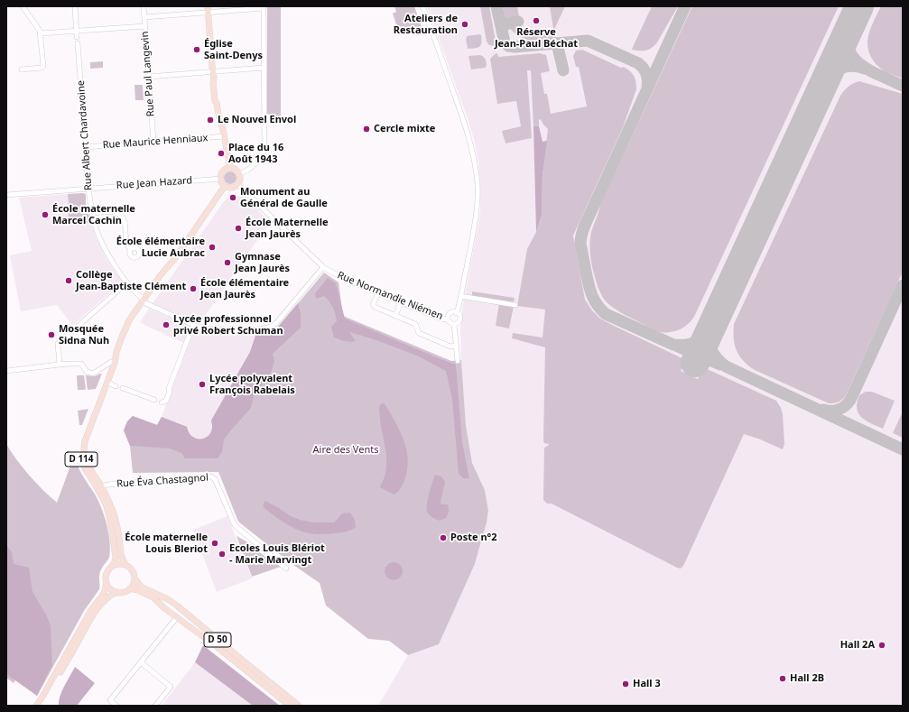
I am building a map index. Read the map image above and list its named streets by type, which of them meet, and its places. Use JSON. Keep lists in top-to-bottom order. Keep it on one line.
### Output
{"streets":{"main road":["D 114","D 50"],"street":["Rue Paul Langevin","Rue Albert Chardavoine","Rue Maurice Henniaux","Rue Jean Hazard","Rue Normandie Niémen","Rue Éva Chastagnol"]},"crossings":[["Rue Paul Langevin","Rue Maurice Henniaux"],["Rue Albert Chardavoine","Rue Maurice Henniaux"],["Rue Albert Chardavoine","Rue Jean Hazard"],["Rue Albert Chardavoine","Rue Normandie Niémen"],["Rue Albert Chardavoine","D 114"],["Rue Jean Hazard","Rue Normandie Niémen"],["Rue Jean Hazard","D 114"],["Rue Normandie Niémen","D 114"],["D 114","Rue Éva Chastagnol"],["D 114","D 50"]],"parks":["Aire des Vents"],"places":["Réserve Jean-Paul Béchat","Ateliers de Restauration","Église Saint-Denys","Le Nouvel Envol","Cercle mixte","Place du 16 Août 1943","Monument au Général de Gaulle","École maternelle Marcel Cachin","École Maternelle Jean Jaurès","École élémentaire Lucie Aubrac","Gymnase Jean Jaurès","Collège Jean-Baptiste Clément","École élémentaire Jean Jaurès","Lycée professionnel privé Robert Schuman","Mosquée Sidna Nuh","Lycée polyvalent François Rabelais","Poste n°2","École maternelle Louis Bleriot","Ecoles Louis Blériot - Marie Marvingt","Hall 2A","Hall 2B","Hall 3"]}
